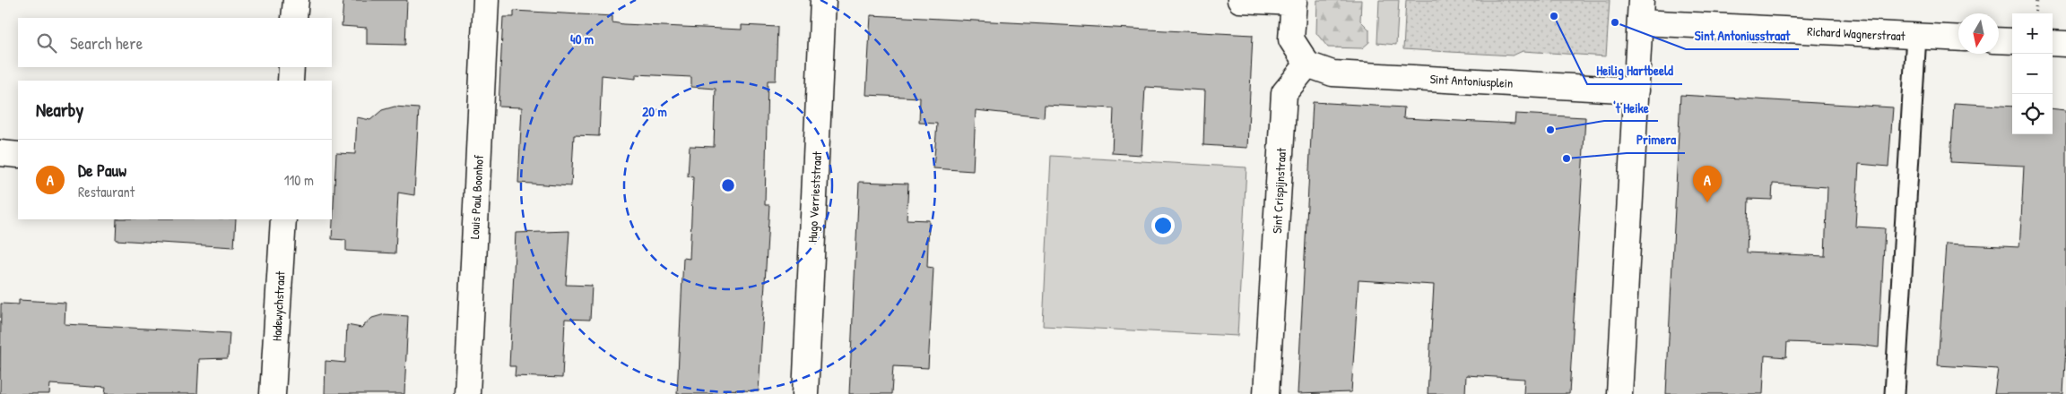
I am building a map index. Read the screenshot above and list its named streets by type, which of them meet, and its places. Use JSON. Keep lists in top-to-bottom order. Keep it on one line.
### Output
{"streets":{"street":["Richard Wagnerstraat","Sint Antoniusplein","Sint Crispijnstraat","Louis Paul Boonhof","Hugo Verrieststraat","Hadewychstraat"]},"crossings":[["Sint Antoniusplein","Sint Crispijnstraat"]],"places":["Heilig Hartbeeld","Sint Antoniusstraat","'t Heike","Primera"],"north":"bottom","page":{"map_buttons":["+","−"],"search":"Search here","heading":"Nearby","list":[{"mark":"A","name":"De Pauw","note":"Restaurant","value":"110 m"}],"pins":"A"},"rings":["40 m","20 m"]}
